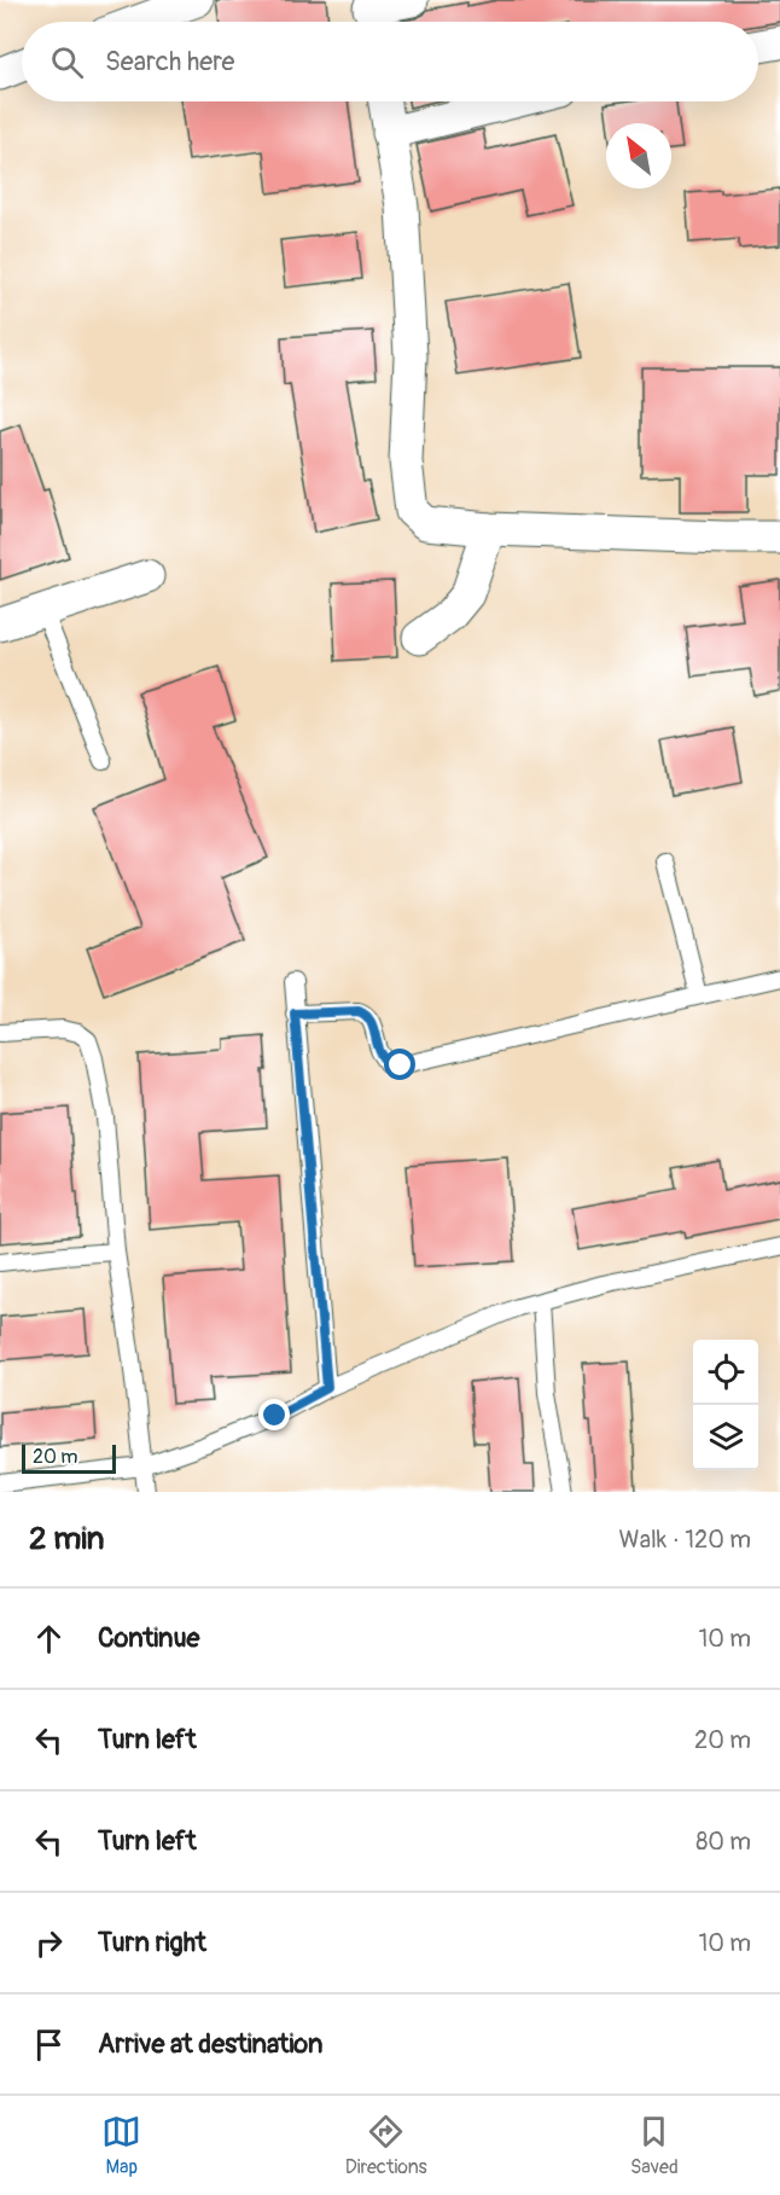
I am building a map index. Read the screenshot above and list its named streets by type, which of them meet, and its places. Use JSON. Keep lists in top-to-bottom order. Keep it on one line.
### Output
{"scale_bar":"20 m","north":"top left","page":{"search":"Search here","scale":"20 m","heading":["2 min","Walk · 120 m"],"list":[["Continue","10 m"],["Turn left","20 m"],["Turn left","80 m"],["Turn right","10 m"],"Arrive at destination"],"nav":["Map","Directions","Saved"]}}
